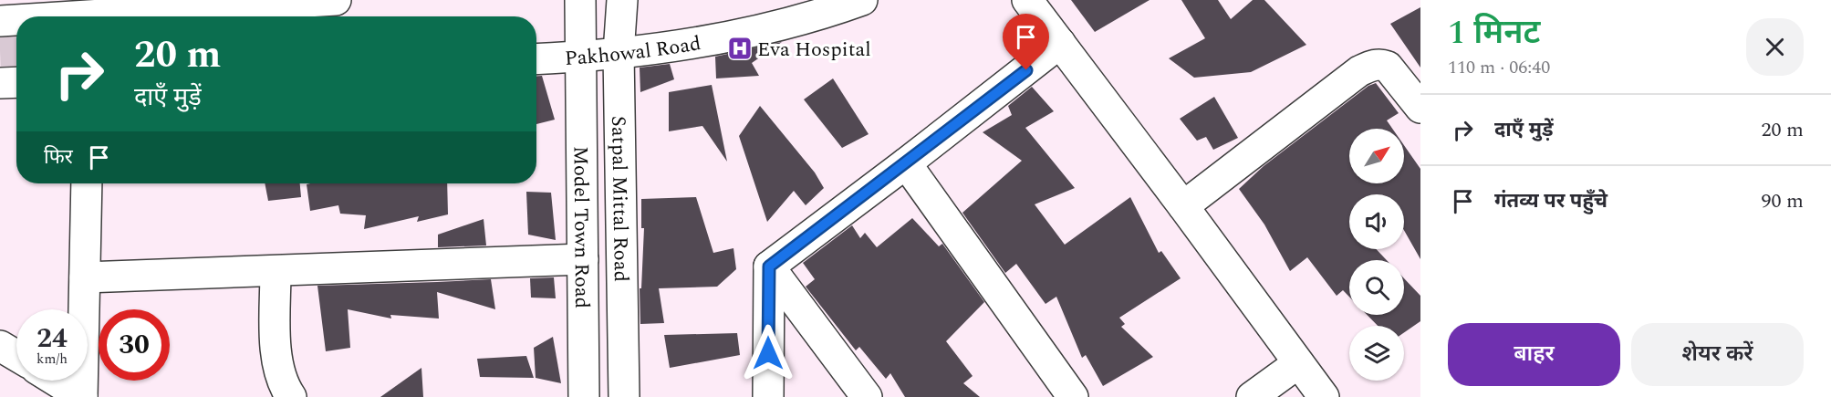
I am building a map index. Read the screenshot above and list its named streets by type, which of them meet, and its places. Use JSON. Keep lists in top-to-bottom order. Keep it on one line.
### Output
{"streets":{"street":["Pakhowal Road","Satpal Mittal Road","Model Town Road"]},"crossings":[["Pakhowal Road","Satpal Mittal Road"],["Pakhowal Road","Model Town Road"]],"places":{"hospital":["Eva Hospital"]},"north":"top right","page":{"heading":["1 मिनट","110 m · 06:40"],"turn":["20 m","दाएँ मुड़ें"],"list":[{"name":"दाएँ मुड़ें","value":"20 m"},{"name":"गंतव्य पर पहुँचे","value":"90 m"}],"then":"फिर","speed":"24 km/h","limit":"30","buttons":["बाहर","शेयर करें"]}}
